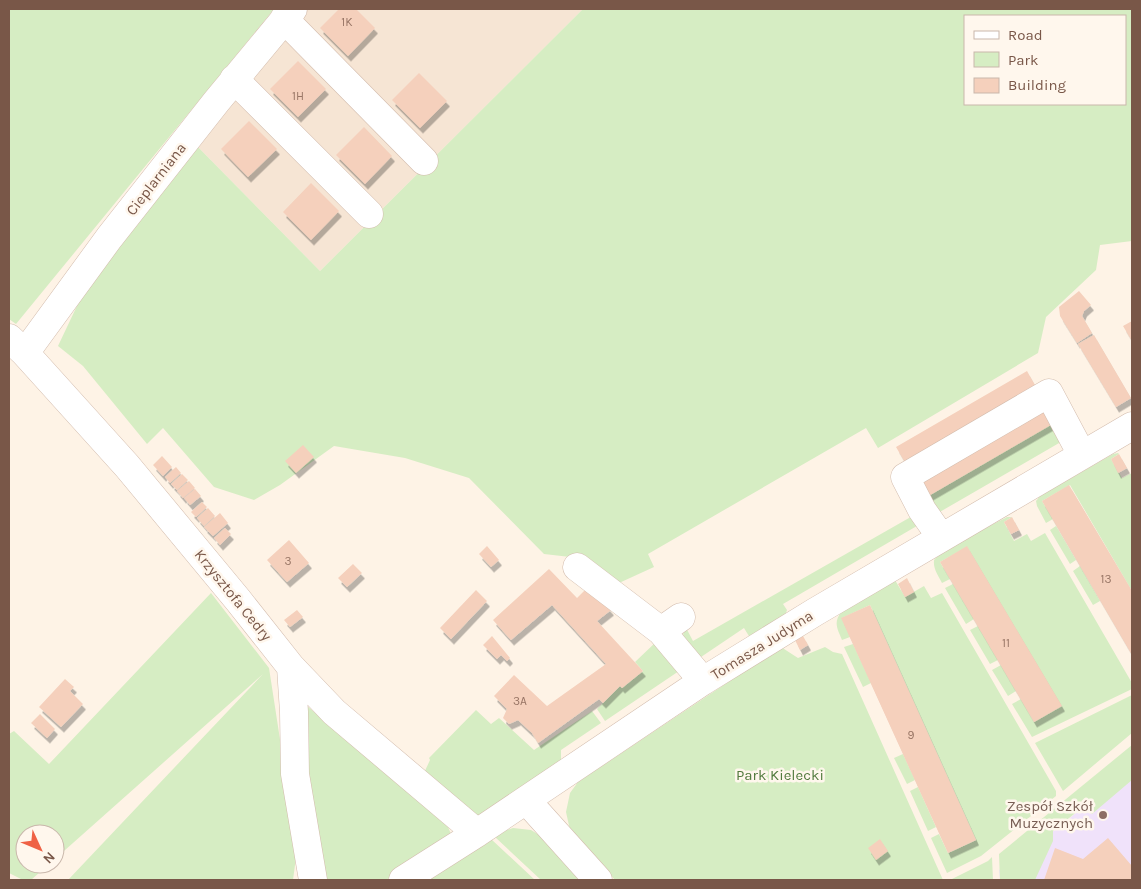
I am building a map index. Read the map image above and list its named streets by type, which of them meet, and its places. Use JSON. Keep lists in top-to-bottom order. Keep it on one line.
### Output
{"streets":{"street":["Cieplarniana","Krzysztofa Cedry","Tomasza Judyma"]},"crossings":[["Cieplarniana","Krzysztofa Cedry"],["Krzysztofa Cedry","Tomasza Judyma"]],"parks":["Park Kielecki"],"places":["Zespół Szkół Muzycznych"],"house_numbers":["1K","1H","3","13","11","3A","9"],"legend":["Road","Park","Building"],"north":"bottom right"}
